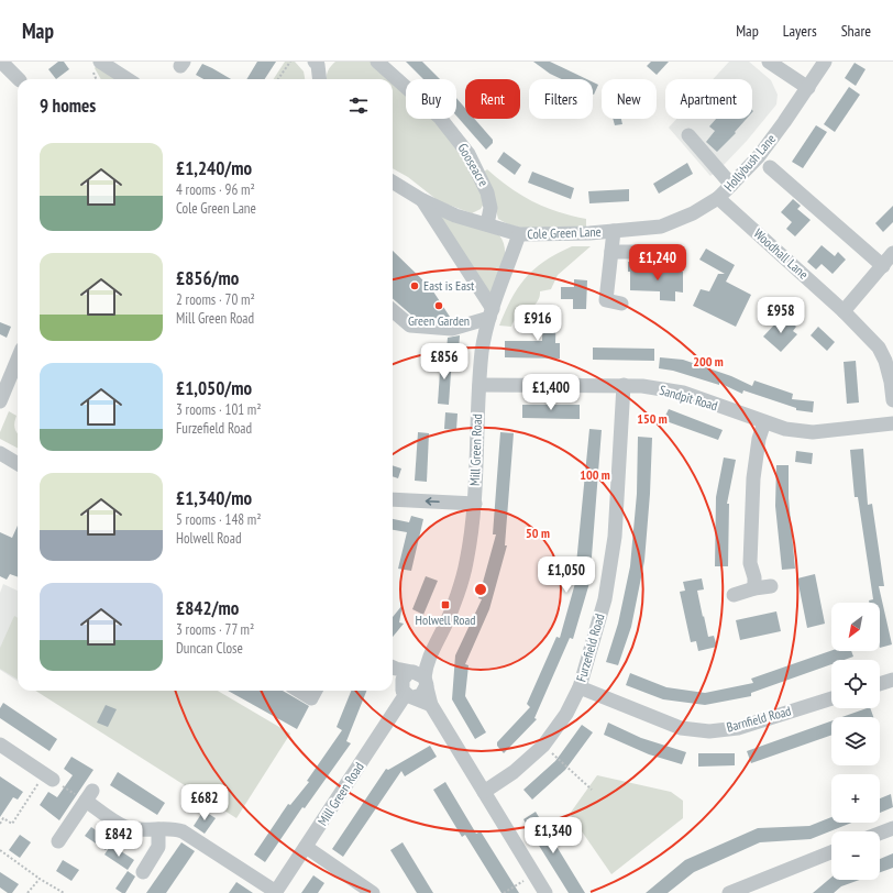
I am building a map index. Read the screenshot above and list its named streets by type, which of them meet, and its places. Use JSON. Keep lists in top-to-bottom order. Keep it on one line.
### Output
{"streets":{"street":["Hollybush Lane","Gooseacre","Cole Green Lane","Woodhall Lane","Sandpit Road","Mill Green Road","Furzefield Road","Barnfield Road"]},"crossings":[["Hollybush Lane","Cole Green Lane"],["Hollybush Lane","Woodhall Lane"],["Gooseacre","Cole Green Lane"],["Cole Green Lane","Woodhall Lane"],["Cole Green Lane","Mill Green Road"],["Sandpit Road","Mill Green Road"],["Sandpit Road","Furzefield Road"],["Furzefield Road","Barnfield Road"]],"places":{"other":["East is East","Green Garden"],"transit":["Holwell Road"]},"north":"bottom left","page":{"header":"Map","nav":["Map","Layers","Share"],"chip":["Buy","Rent","Filters","New","Apartment"],"heading":"9 homes","list":[{"name":"£1,240/mo","note":"4 rooms · 96 m² · Cole Green Lane"},{"name":"£856/mo","note":"2 rooms · 70 m² · Mill Green Road"},{"name":"£1,050/mo","note":"3 rooms · 101 m² · Furzefield Road"},{"name":"£1,340/mo","note":"5 rooms · 148 m² · Holwell Road"},{"name":"£842/mo","note":"3 rooms · 77 m² · Duncan Close"}],"price":["£1,240","£958","£916","£856","£1,400","£1,050","£682","£1,340","£842"],"map_buttons":["+","−"]},"rings":["200 m","150 m","100 m","50 m"]}
